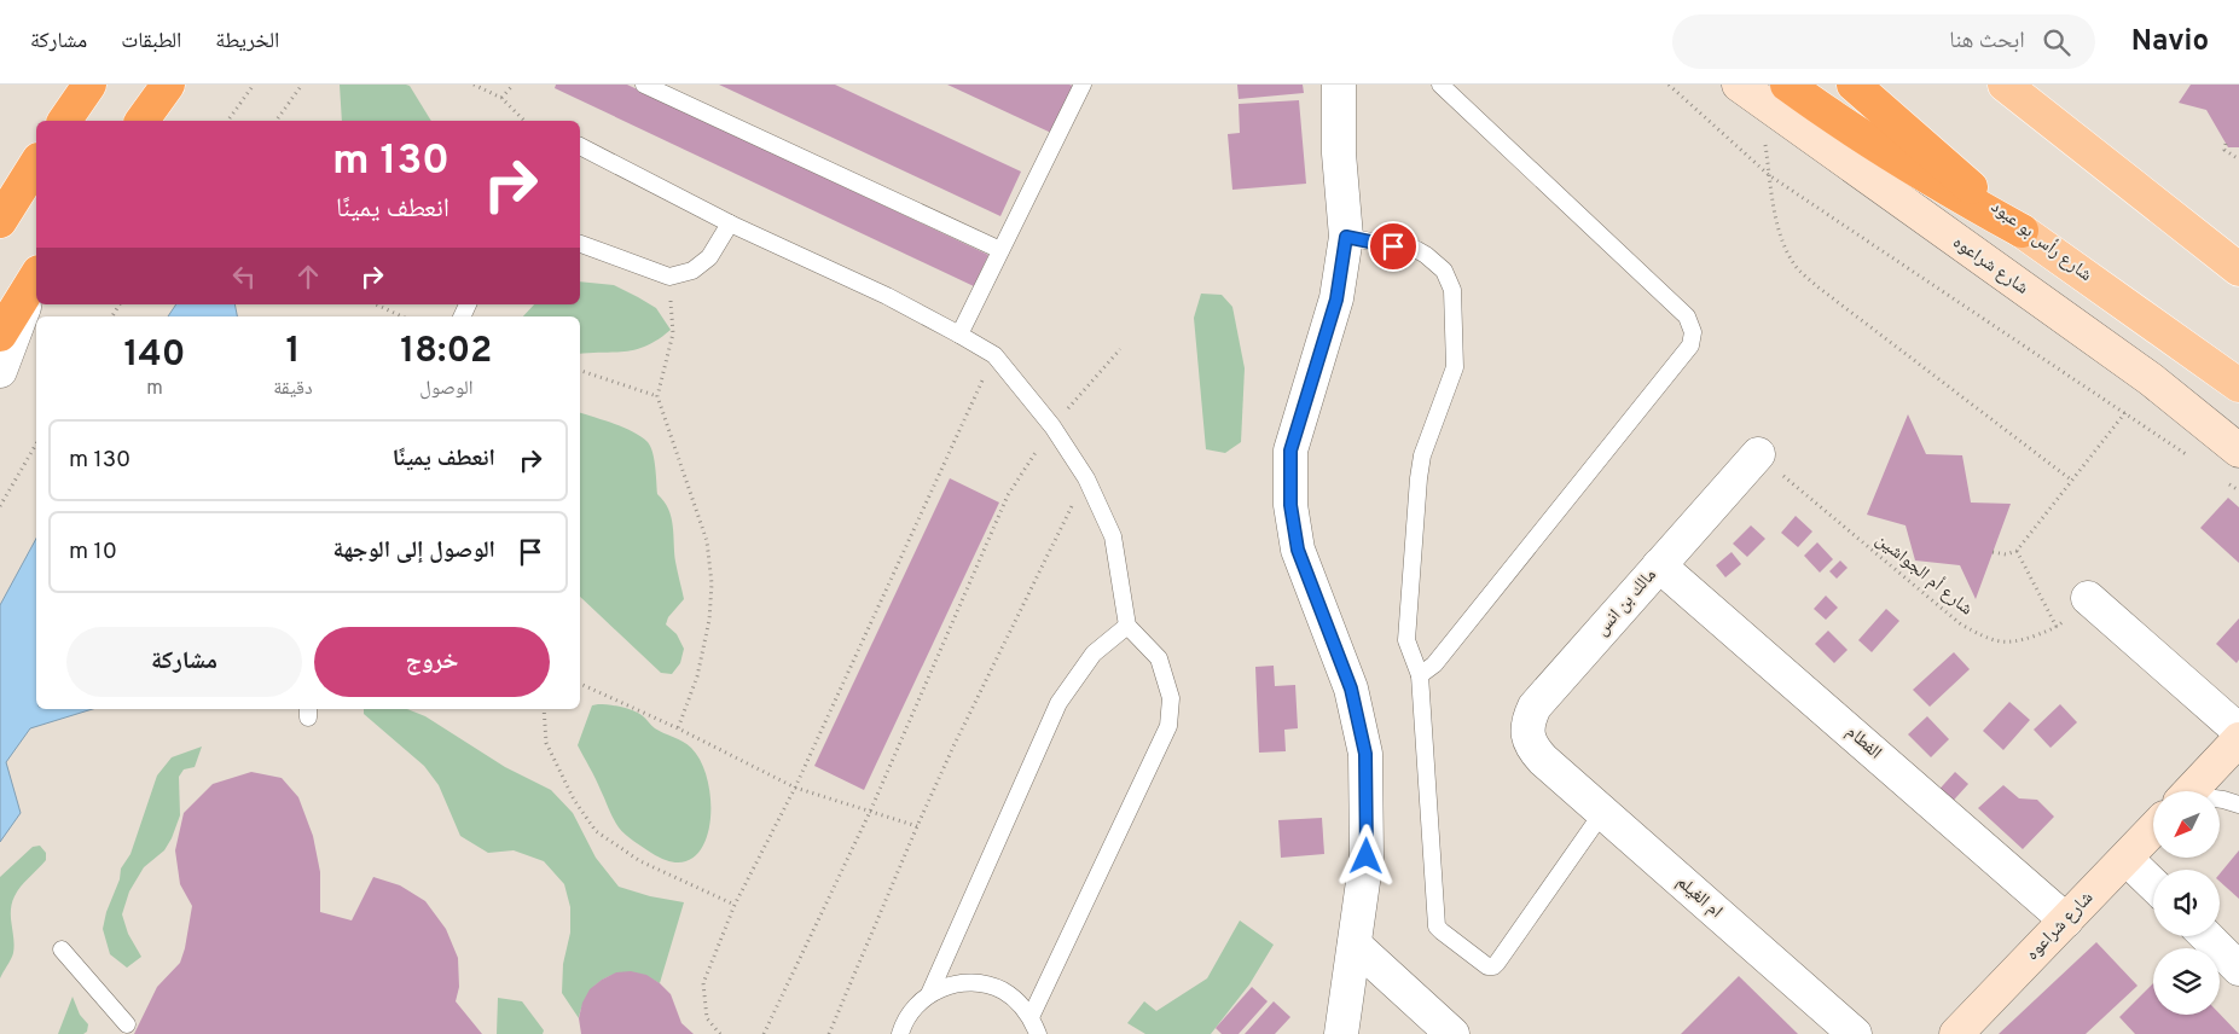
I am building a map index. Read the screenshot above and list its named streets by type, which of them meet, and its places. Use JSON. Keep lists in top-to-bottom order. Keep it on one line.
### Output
{"streets":{"highway":["شارع رأس بو عبود"],"street":["شارع شراعوه","مالك بن انس","الفطام","ام الغيلم"],"path":["شارع أم الجواشين"]},"crossings":[["شارع شراعوه","الفطام"],["شارع أم الجواشين","مالك بن انس"],["مالك بن انس","الفطام"],["مالك بن انس","ام الغيلم"]],"north":"bottom left","page":{"header":"Navio","search":"ابحث هنا","nav":["الخريطة","الطبقات","مشاركة"],"turn":["130 m","انعطف يمينًا"],"eta":["18:02","الوصول","1","دقيقة","140","m"],"list":[{"name":"انعطف يمينًا","value":"130 m"},{"name":"الوصول إلى الوجهة","value":"10 m"}],"buttons":["خروج","مشاركة"]}}
